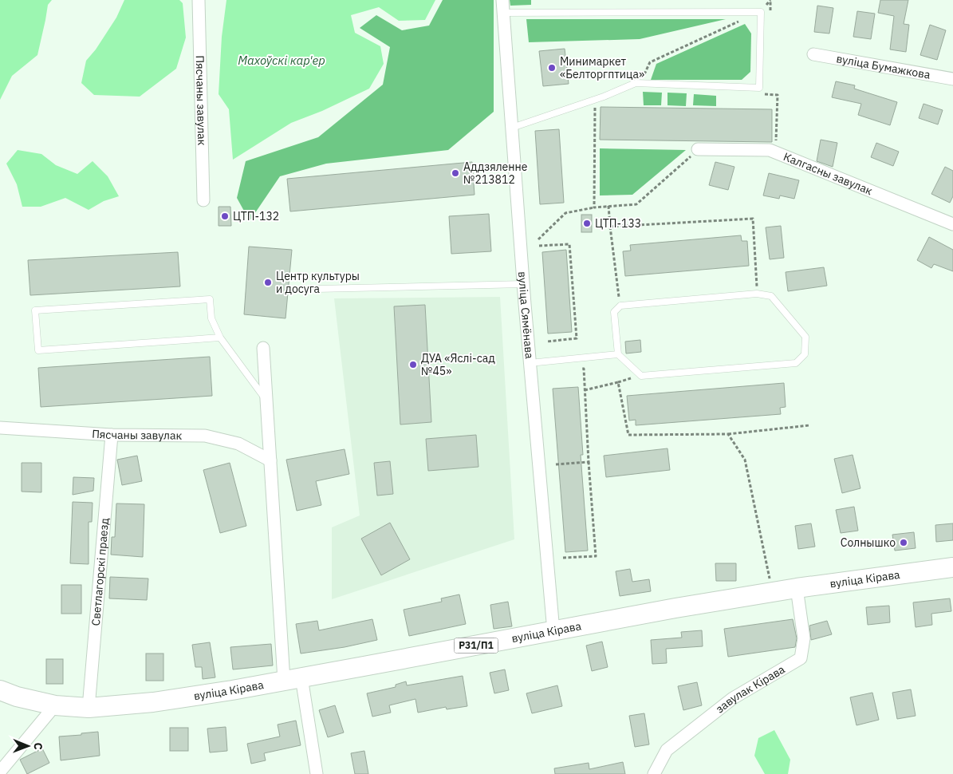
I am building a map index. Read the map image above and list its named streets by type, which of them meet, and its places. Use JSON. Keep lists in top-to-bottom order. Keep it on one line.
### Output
{"streets":{"main road":["вуліца Кірава","Р31/П1"],"street":["вуліца Бумажкова","Пясчаны завулак","Калгасны завулак","вуліца Сямёнава","Светлагорскі праезд","завулак Кірава"]},"crossings":[["Пясчаны завулак","Светлагорскі праезд"],["вуліца Сямёнава","вуліца Кірава"],["Светлагорскі праезд","вуліца Кірава"],["вуліца Кірава","завулак Кірава"]],"water":["Махоўскі кар'ер"],"places":["Минимаркет «Белторгптица»","Аддзяленне №213812","ЦТП-132","ЦТП-133","Центр культуры и досуга","ДУА «Яслі-сад №45»","Солнышко"],"north":"right"}
